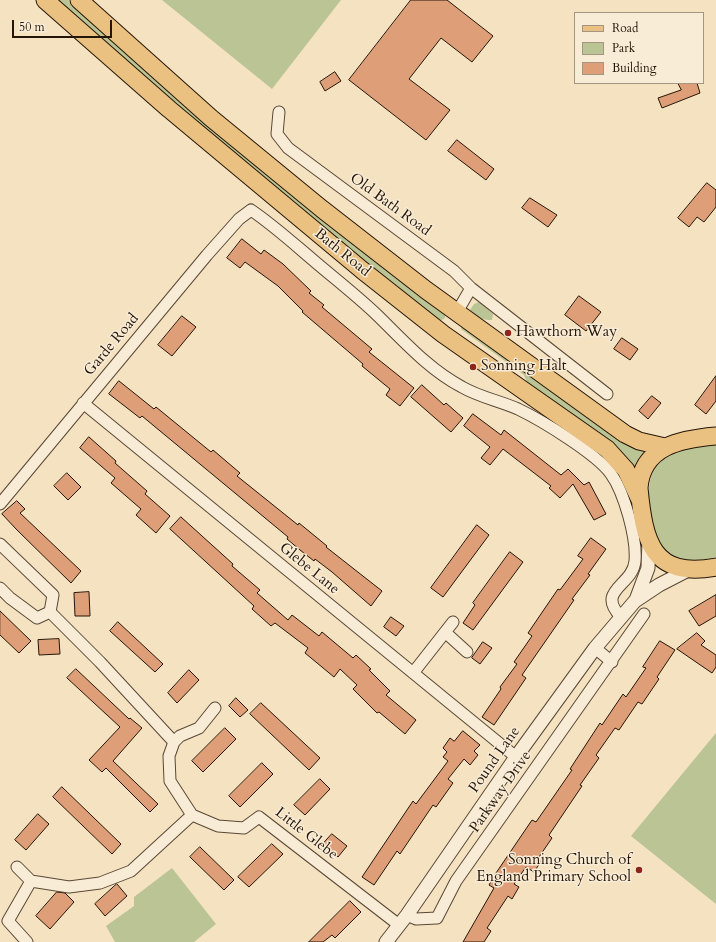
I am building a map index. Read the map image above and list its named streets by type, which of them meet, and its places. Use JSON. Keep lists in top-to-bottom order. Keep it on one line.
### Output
{"streets":{"main road":["Bath Road"],"street":["Old Bath Road","Garde Road","Glebe Lane","Pound Lane","Parkway Drive","Little Glebe"]},"crossings":[["Garde Road","Glebe Lane"],["Garde Road","Pound Lane"],["Glebe Lane","Pound Lane"],["Pound Lane","Parkway Drive"],["Pound Lane","Little Glebe"],["Parkway Drive","Little Glebe"]],"places":["Hawthorn Way","Sonning Halt","Sonning Church of England Primary School"],"legend":["Road","Park","Building"],"scale_bar":"50 m"}
